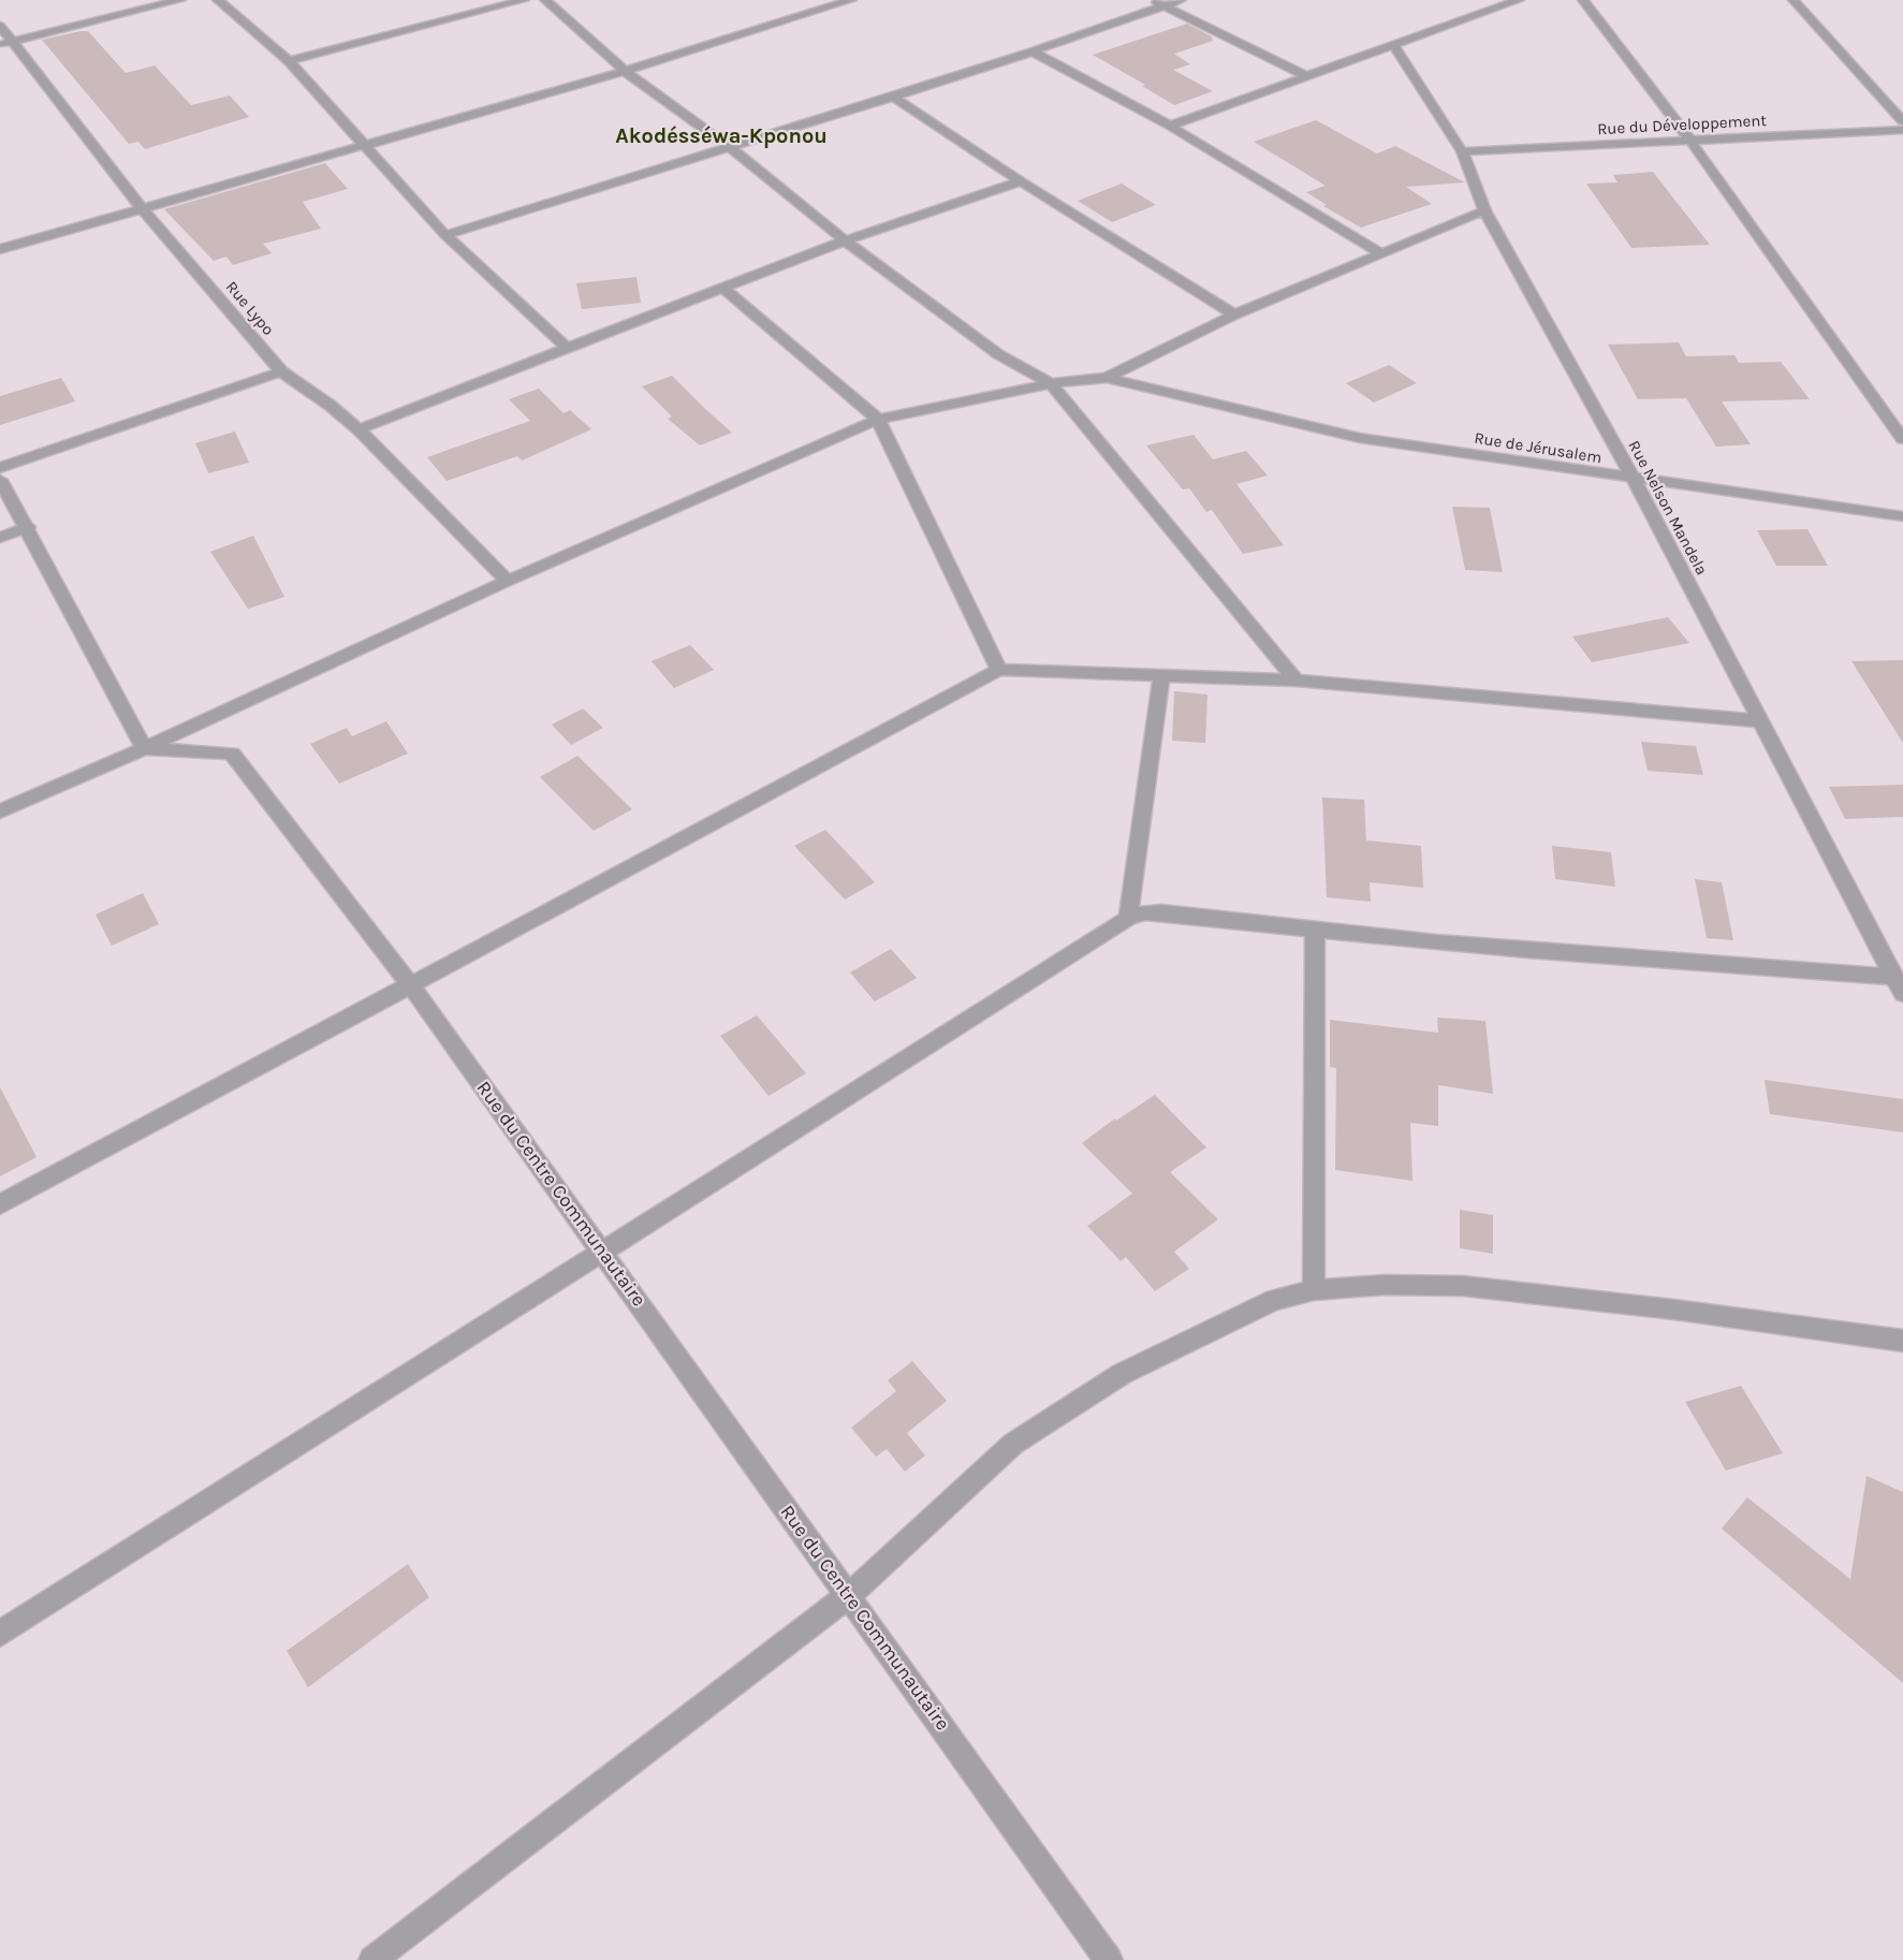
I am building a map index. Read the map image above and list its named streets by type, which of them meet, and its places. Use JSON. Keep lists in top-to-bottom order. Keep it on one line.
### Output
{"streets":{"street":["Rue du Développement","Rue Lypo","Rue de Jérusalem","Rue Nelson Mandela","Rue du Centre Communautaire"]},"crossings":[["Rue du Développement","Rue Nelson Mandela"],["Rue de Jérusalem","Rue Nelson Mandela"]],"districts":["Akodésséwa-Kponou"]}
